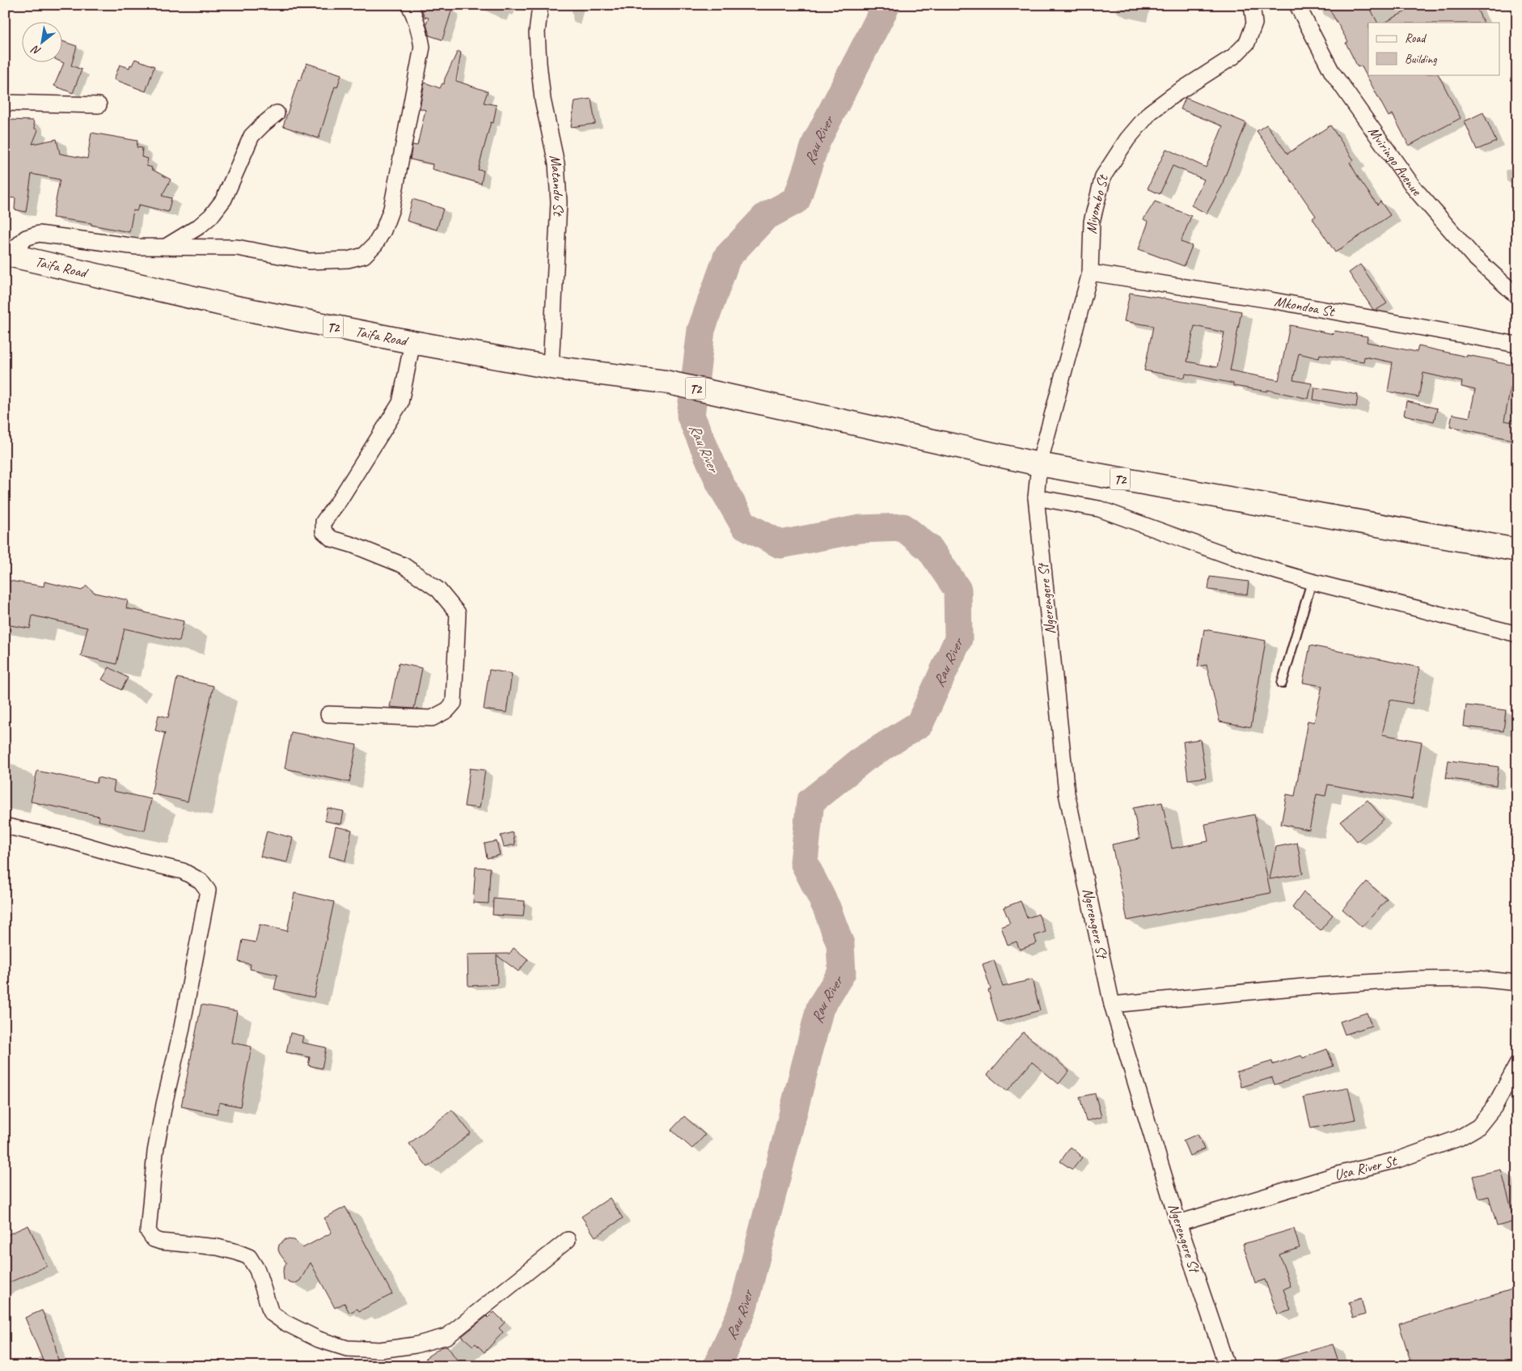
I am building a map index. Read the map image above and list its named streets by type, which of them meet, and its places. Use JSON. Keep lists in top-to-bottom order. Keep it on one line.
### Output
{"streets":{"highway":["Taifa Road","T2"],"street":["Mviringo Avenue","Matandu St","Miyombo St","Mkondoa St","Ngerengere St","Usa River St"]},"crossings":[["Matandu St","Taifa Road"],["Miyombo St","Taifa Road"],["Miyombo St","Mkondoa St"],["Miyombo St","T2"],["Miyombo St","Ngerengere St"],["Taifa Road","T2"],["Taifa Road","Ngerengere St"],["T2","Ngerengere St"],["Ngerengere St","Usa River St"]],"water":["Rau River"],"legend":["Road","Building"],"north":"bottom left"}
